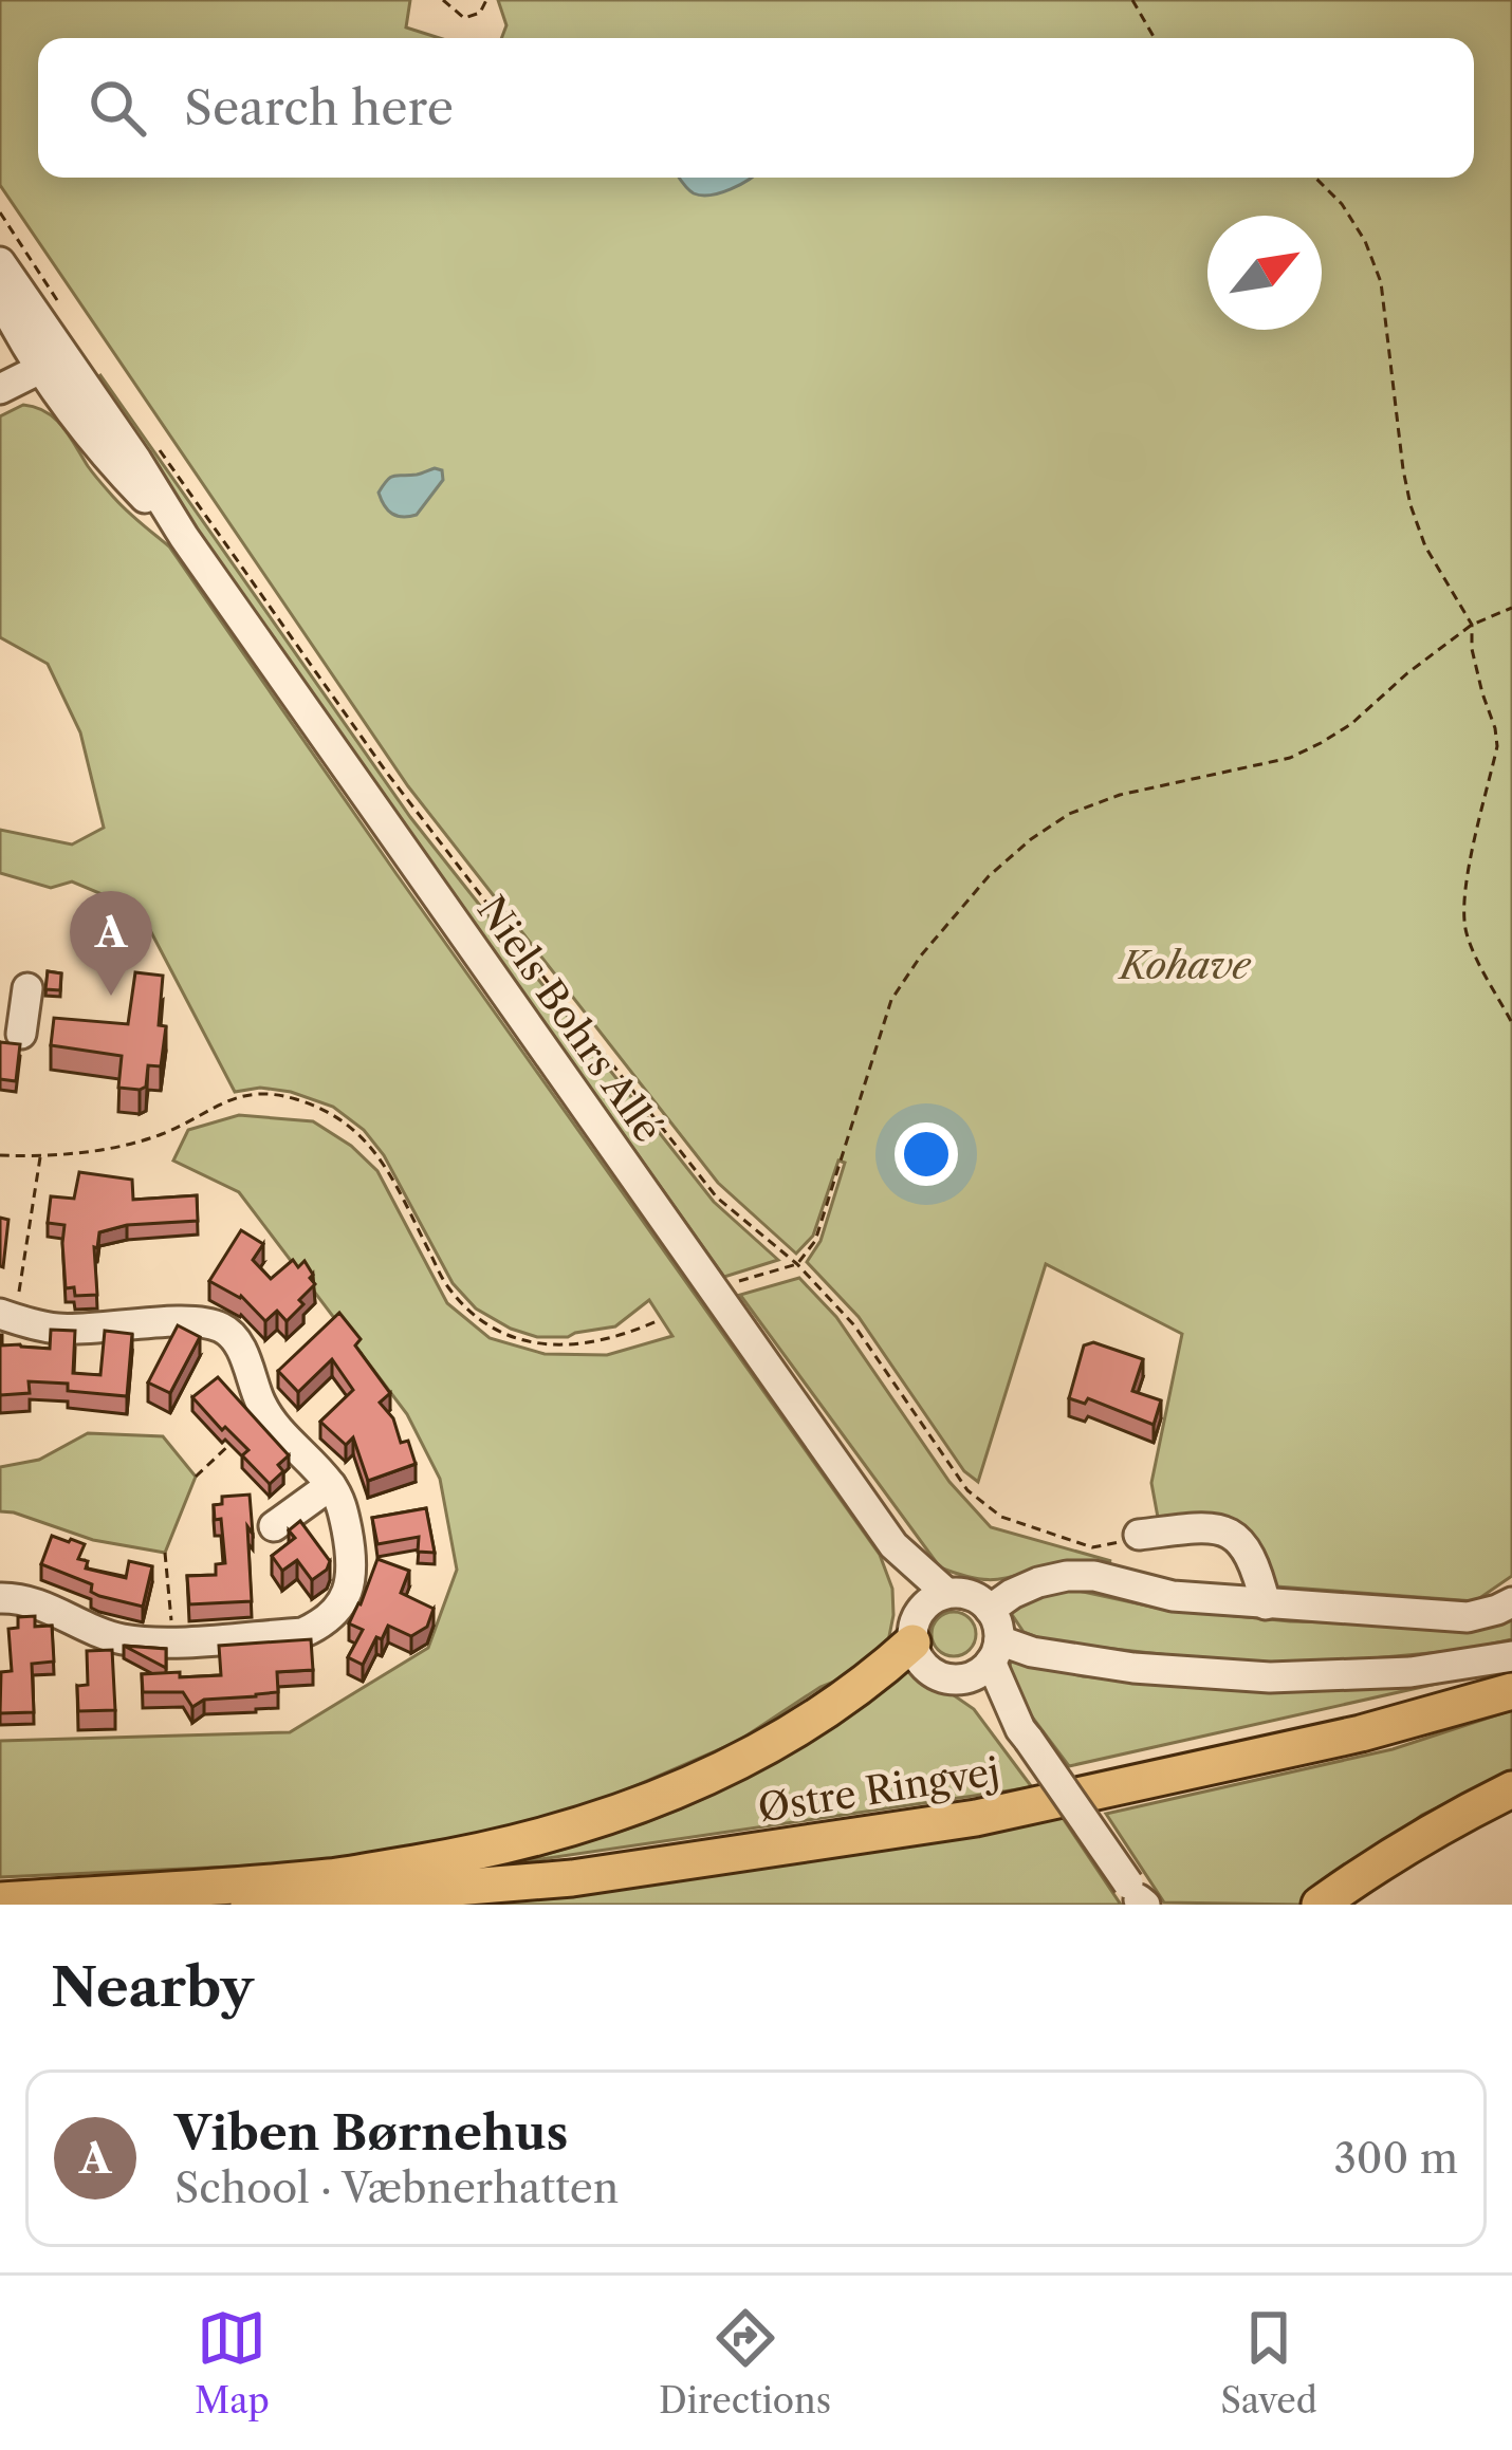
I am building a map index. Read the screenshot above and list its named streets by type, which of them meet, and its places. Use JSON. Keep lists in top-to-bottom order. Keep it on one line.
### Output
{"streets":{"main road":["Østre Ringvej"],"street":["Niels Bohrs Allé"]},"parks":["Kohave"],"north":"top right","page":{"search":"Search here","pins":"A","heading":"Nearby","list":[{"mark":"A","name":"Viben Børnehus","note":"School · Væbnerhatten","value":"300 m"}],"nav":["Map","Directions","Saved"]}}
